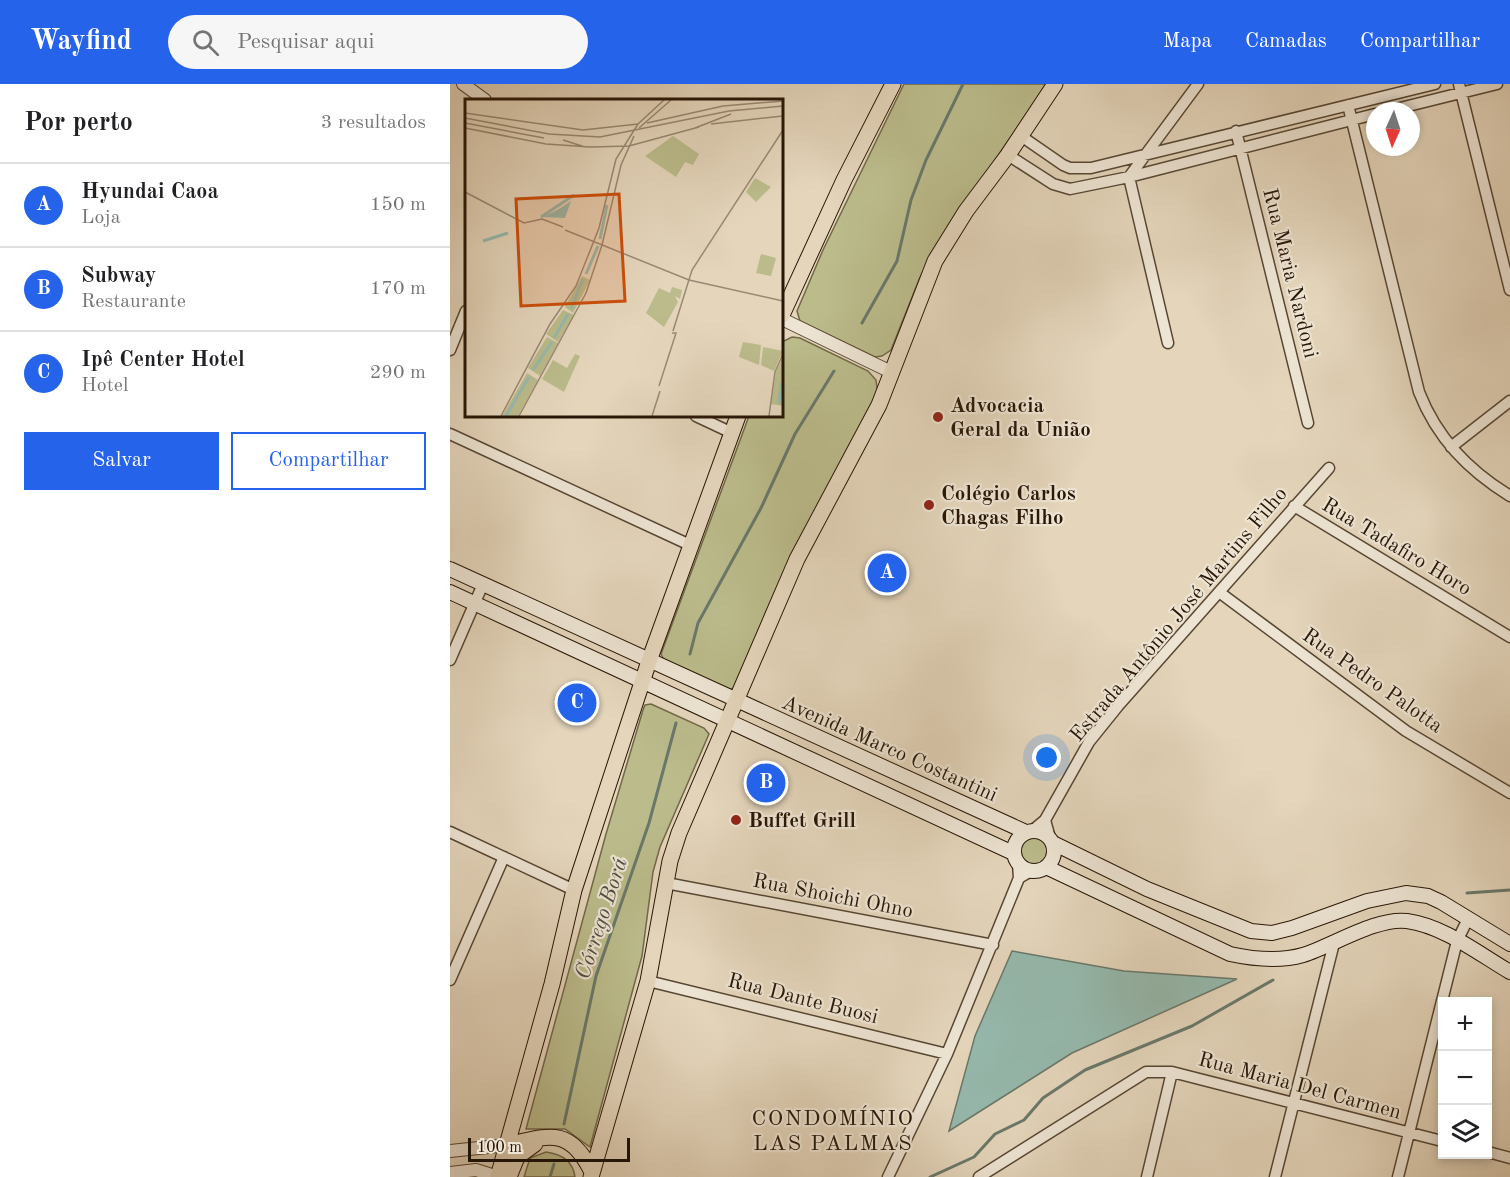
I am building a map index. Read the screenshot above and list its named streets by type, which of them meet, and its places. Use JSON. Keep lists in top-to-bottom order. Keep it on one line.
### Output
{"streets":{"main road":["Avenida Marco Costantini"],"street":["Rua Maria Nardoni","Rua Tadafiro Horo","Estrada Antônio José Martins Filho","Rua Pedro Palotta","Rua Shoichi Ohno","Rua Dante Buosi","Rua Maria Del Carmen"]},"crossings":[["Rua Tadafiro Horo","Estrada Antônio José Martins Filho"],["Estrada Antônio José Martins Filho","Rua Pedro Palotta"],["Estrada Antônio José Martins Filho","Avenida Marco Costantini"]],"districts":["CONDOMÍNIO LAS PALMAS"],"water":["Córrego Borá"],"places":["Advocacia Geral da União","Colégio Carlos Chagas Filho","Buffet Grill"],"scale_bar":"100 m","north":"bottom","page":{"header":"Wayfind","search":"Pesquisar aqui","nav":["Mapa","Camadas","Compartilhar"],"heading":["Por perto","3 resultados"],"list":[{"mark":"A","name":"Hyundai Caoa","note":"Loja","value":"150 m"},{"mark":"B","name":"Subway","note":"Restaurante","value":"170 m"},{"mark":"C","name":"Ipê Center Hotel","note":"Hotel","value":"290 m"}],"buttons":["Salvar","Compartilhar"],"pins":["A","C","B"],"map_buttons":["+","−"],"scale":"100 m"}}
